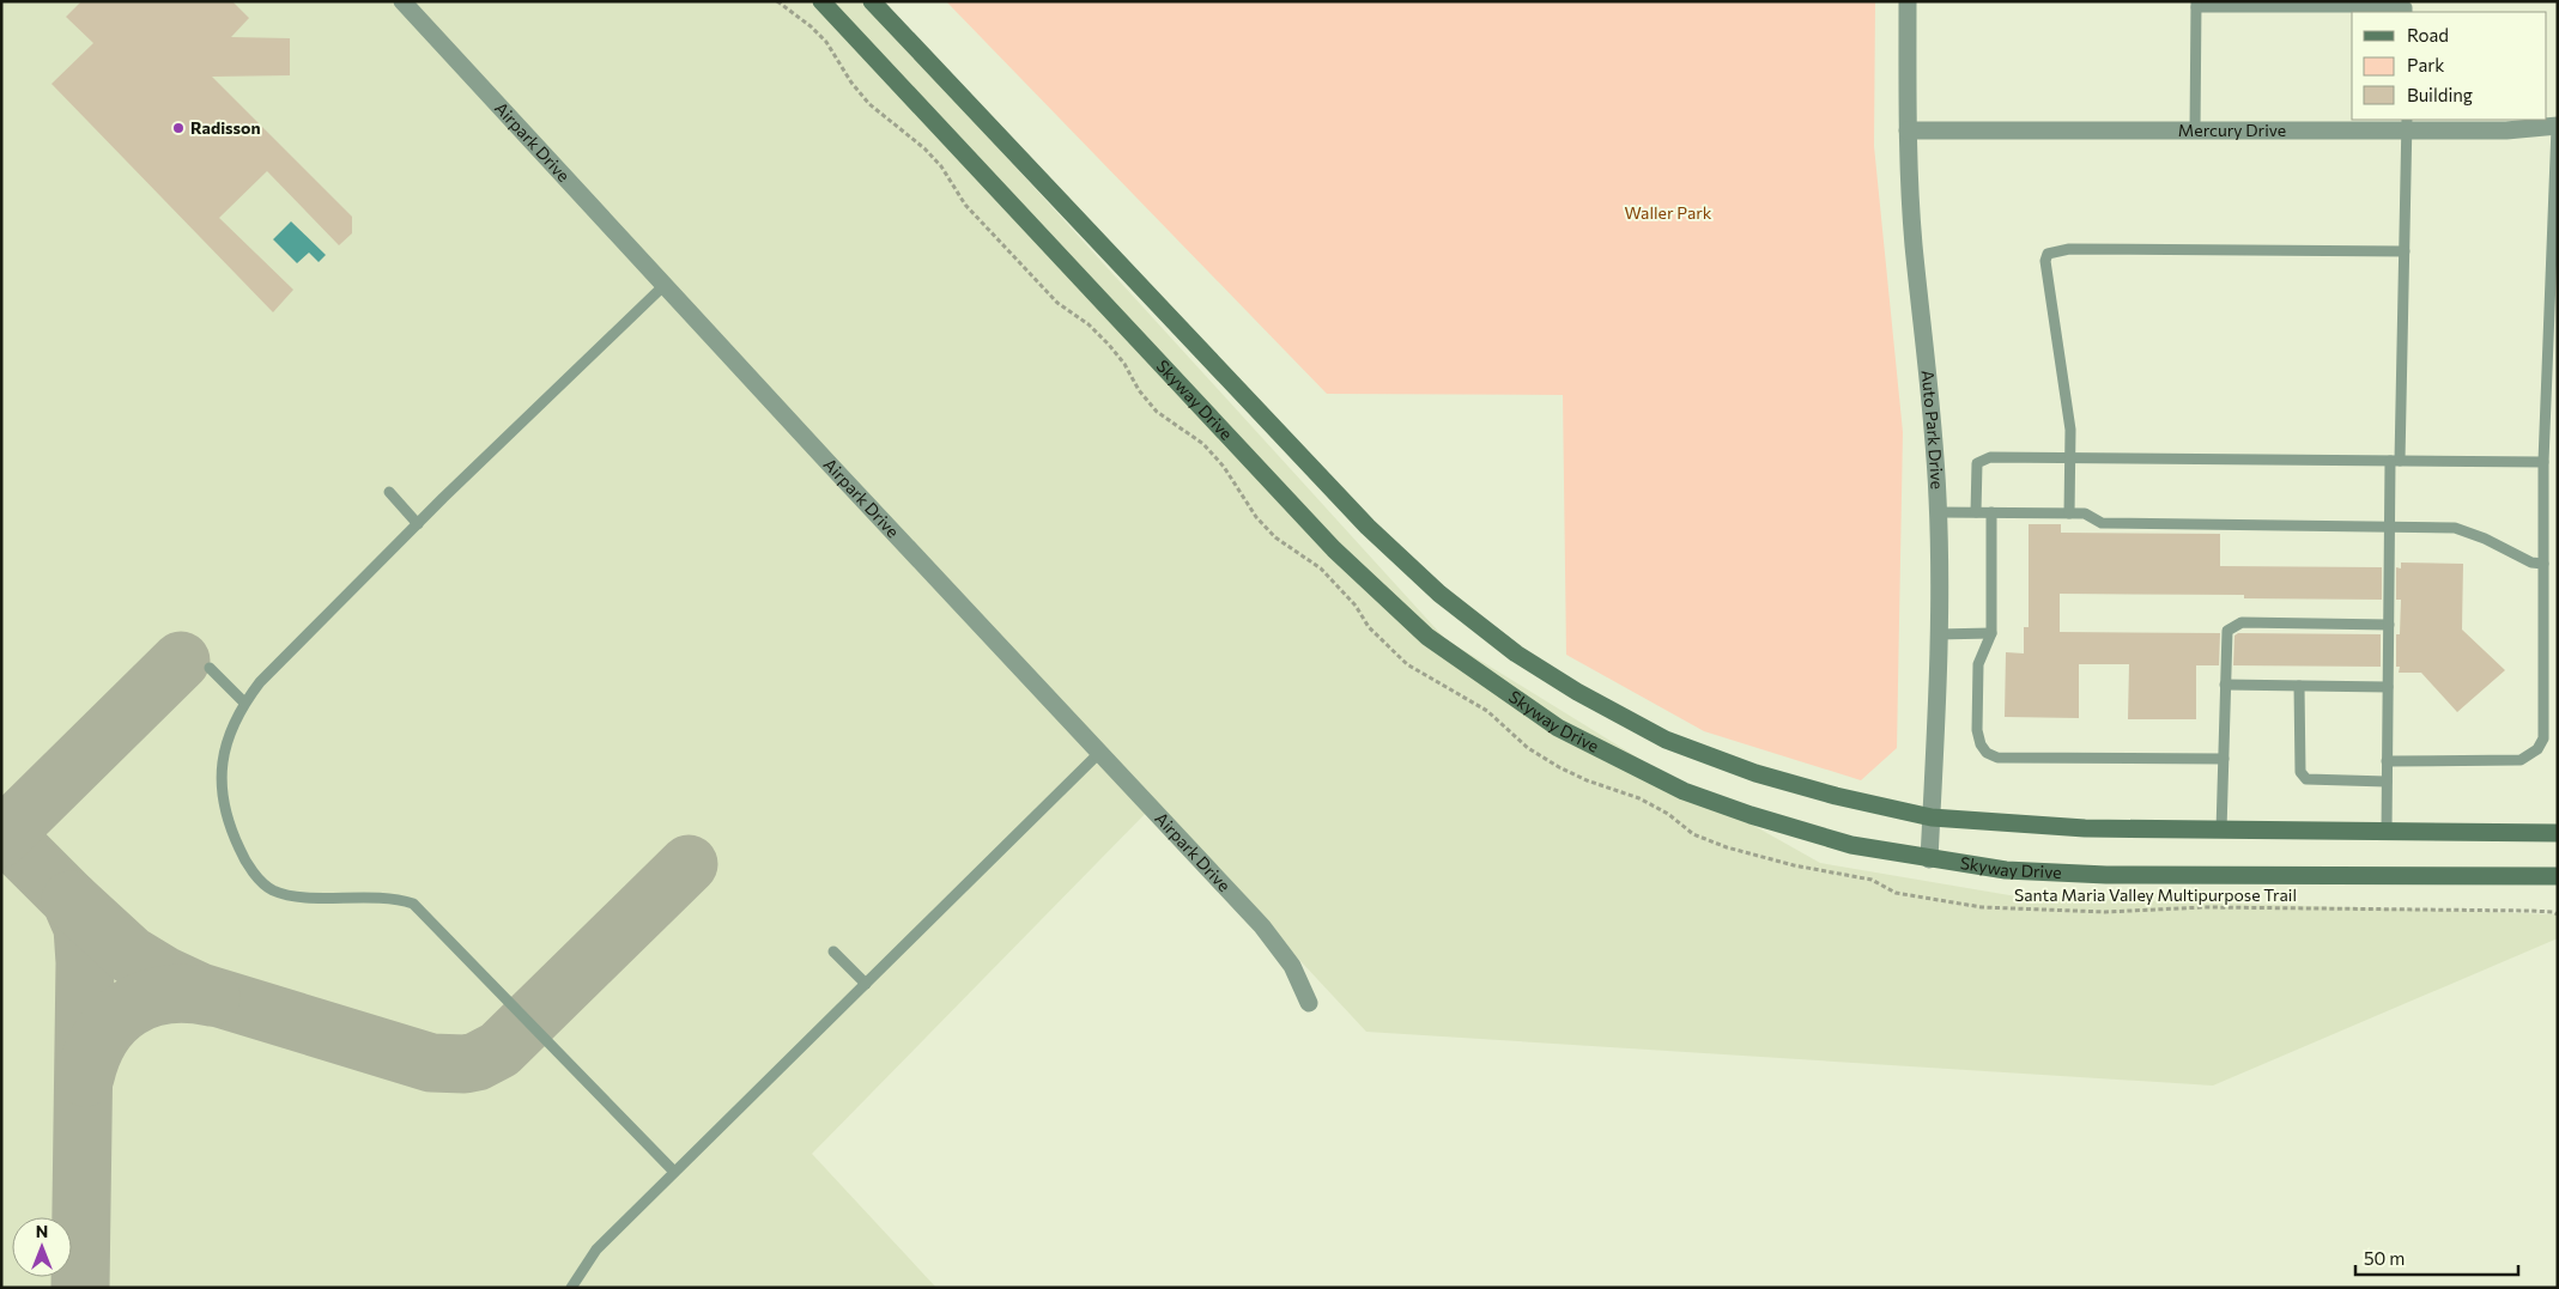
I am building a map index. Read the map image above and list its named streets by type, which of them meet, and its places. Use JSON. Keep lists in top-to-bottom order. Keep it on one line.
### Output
{"streets":{"main road":["Skyway Drive"],"street":["Mercury Drive","Airpark Drive","Auto Park Drive"],"path":["Santa Maria Valley Multipurpose Trail"]},"crossings":[["Mercury Drive","Auto Park Drive"],["Skyway Drive","Auto Park Drive"]],"parks":["Waller Park"],"places":["Radisson"],"legend":["Road","Park","Building"],"scale_bar":"50 m","north":"top"}
